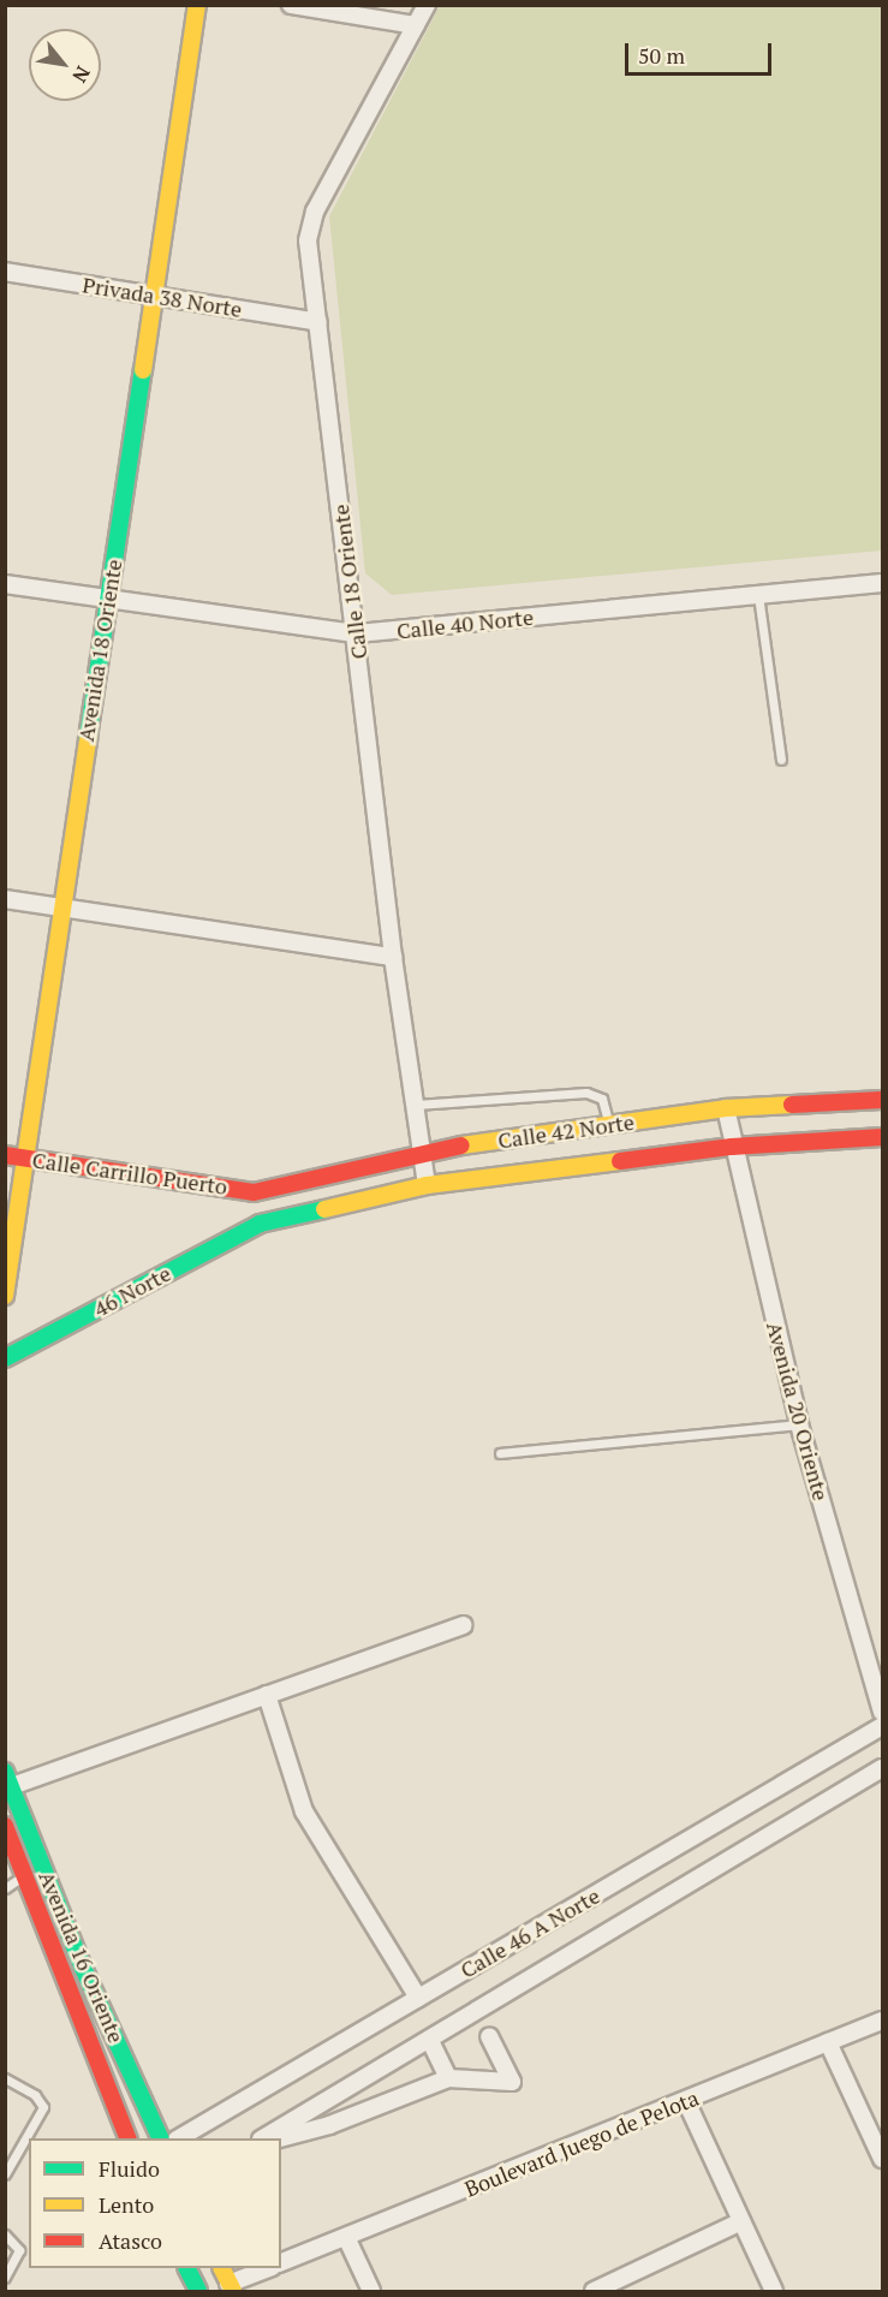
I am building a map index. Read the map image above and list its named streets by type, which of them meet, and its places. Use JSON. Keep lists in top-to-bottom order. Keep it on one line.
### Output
{"streets":{"main road":["Avenida 18 Oriente","Calle 42 Norte","Calle Carrillo Puerto","46 Norte","Avenida 16 Oriente"],"street":["Privada 38 Norte","Calle 18 Oriente","Calle 40 Norte","Avenida 20 Oriente","Calle 46 A Norte","Boulevard Juego de Pelota"]},"crossings":[["Privada 38 Norte","Calle 18 Oriente"],["Privada 38 Norte","Avenida 18 Oriente"],["Calle 18 Oriente","Calle 40 Norte"],["Calle 18 Oriente","Calle 42 Norte"],["Calle 40 Norte","Avenida 18 Oriente"],["Avenida 18 Oriente","Calle Carrillo Puerto"],["Calle 42 Norte","Calle Carrillo Puerto"],["Calle 42 Norte","46 Norte"],["Calle 42 Norte","Avenida 20 Oriente"]],"legend":["Fluido","Lento","Atasco"],"scale_bar":"50 m","north":"bottom right"}
